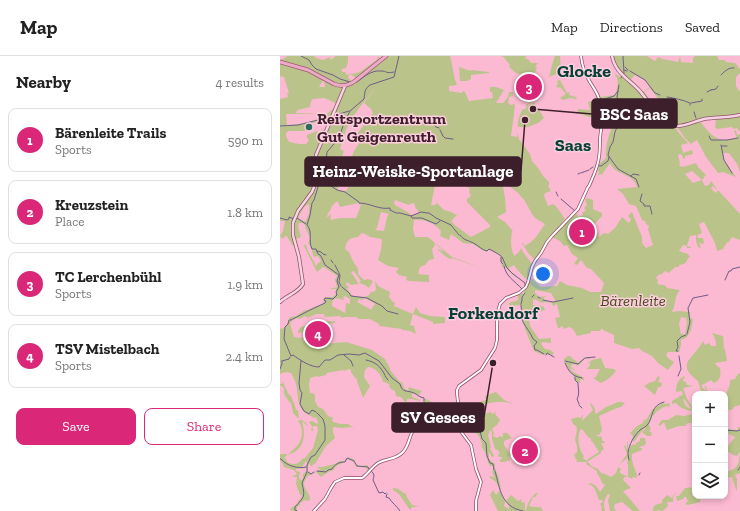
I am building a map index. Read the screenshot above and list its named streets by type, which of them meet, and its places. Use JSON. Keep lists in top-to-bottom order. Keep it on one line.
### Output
{"districts":["Glocke","Saas","Forkendorf"],"parks":["Bärenleite"],"places":["BSC Saas","Heinz-Weiske-Sportanlage","Reitsportzentrum Gut Geigenreuth","SV Gesees"],"page":{"header":"Map","nav":["Map","Directions","Saved"],"heading":["Nearby","4 results"],"pins":["3","1","4","2"],"list":[{"mark":"1","name":"Bärenleite Trails","note":"Sports","value":"590 m"},{"mark":"2","name":"Kreuzstein","note":"Place","value":"1.8 km"},{"mark":"3","name":"TC Lerchenbühl","note":"Sports","value":"1.9 km"},{"mark":"4","name":"TSV Mistelbach","note":"Sports","value":"2.4 km"}],"map_buttons":["+","−"],"buttons":["Save","Share"]}}
